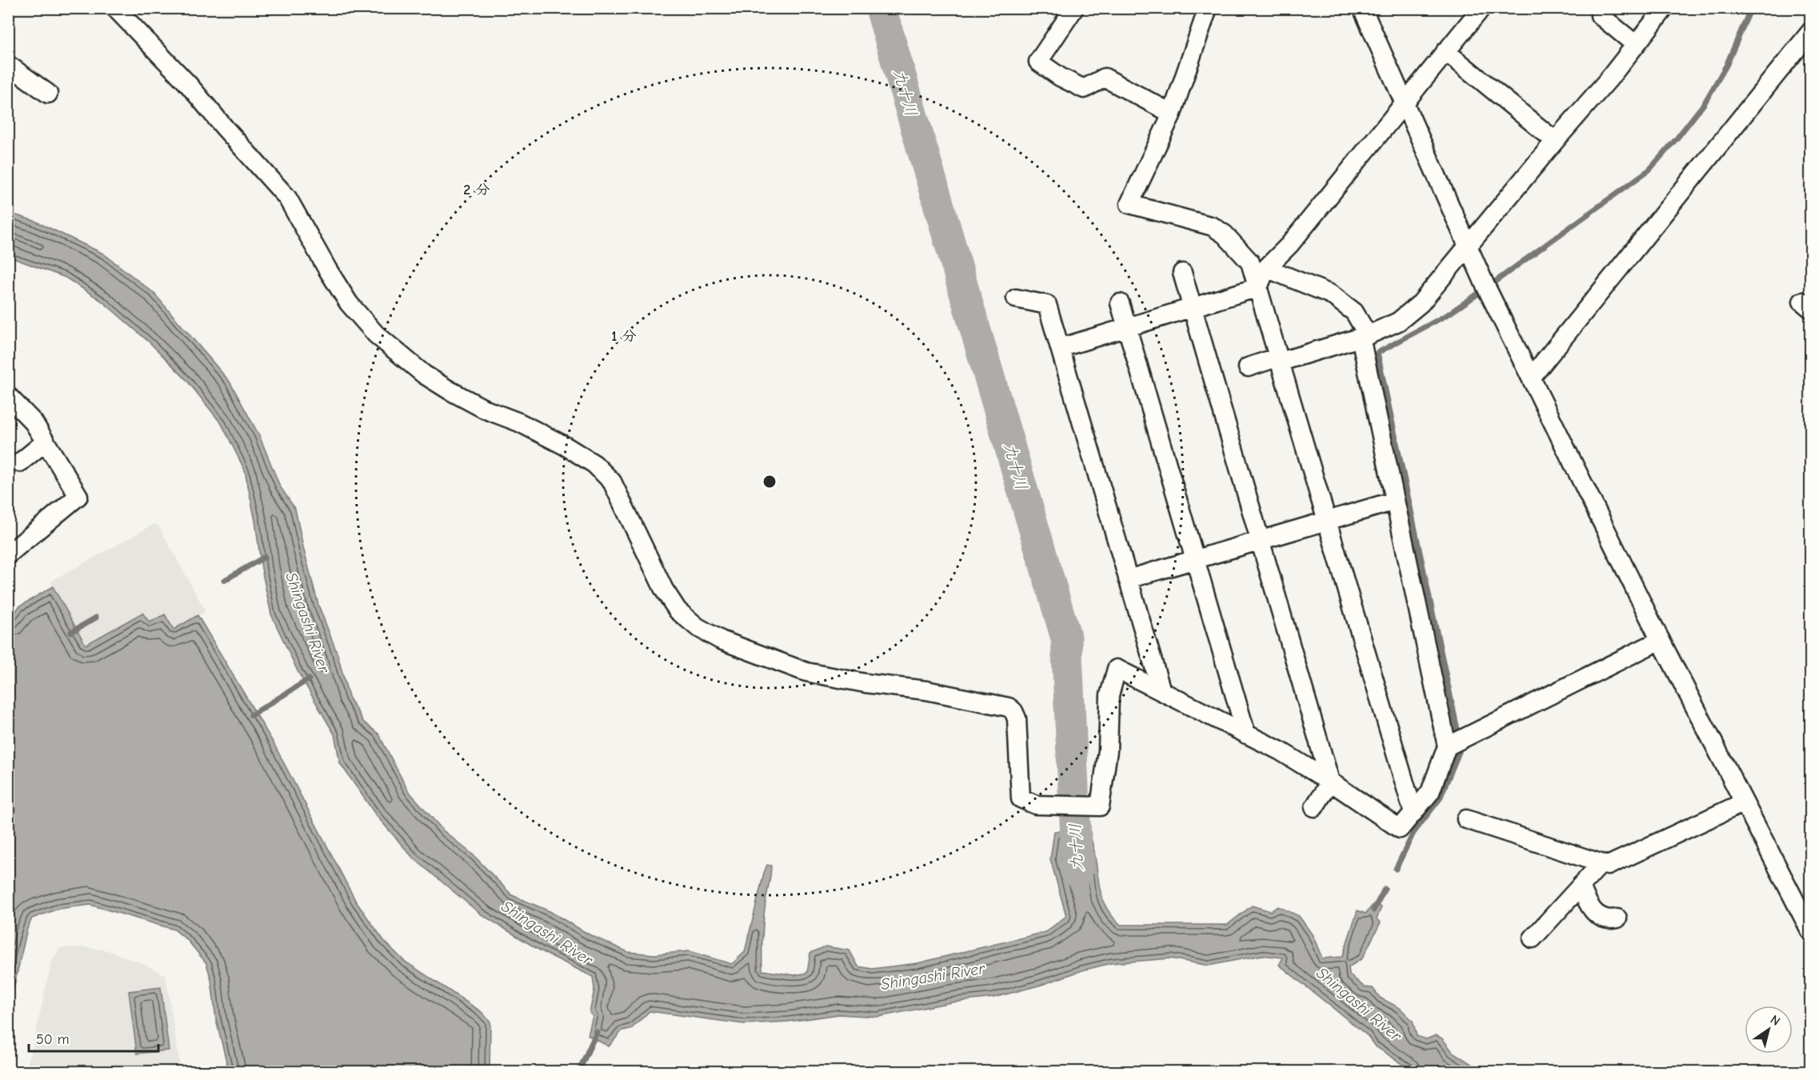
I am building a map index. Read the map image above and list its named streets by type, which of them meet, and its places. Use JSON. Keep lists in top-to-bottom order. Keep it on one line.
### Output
{"water":["九十川","Shingashi River"],"scale_bar":"50 m","north":"top right","rings":["2 分","1 分"]}
